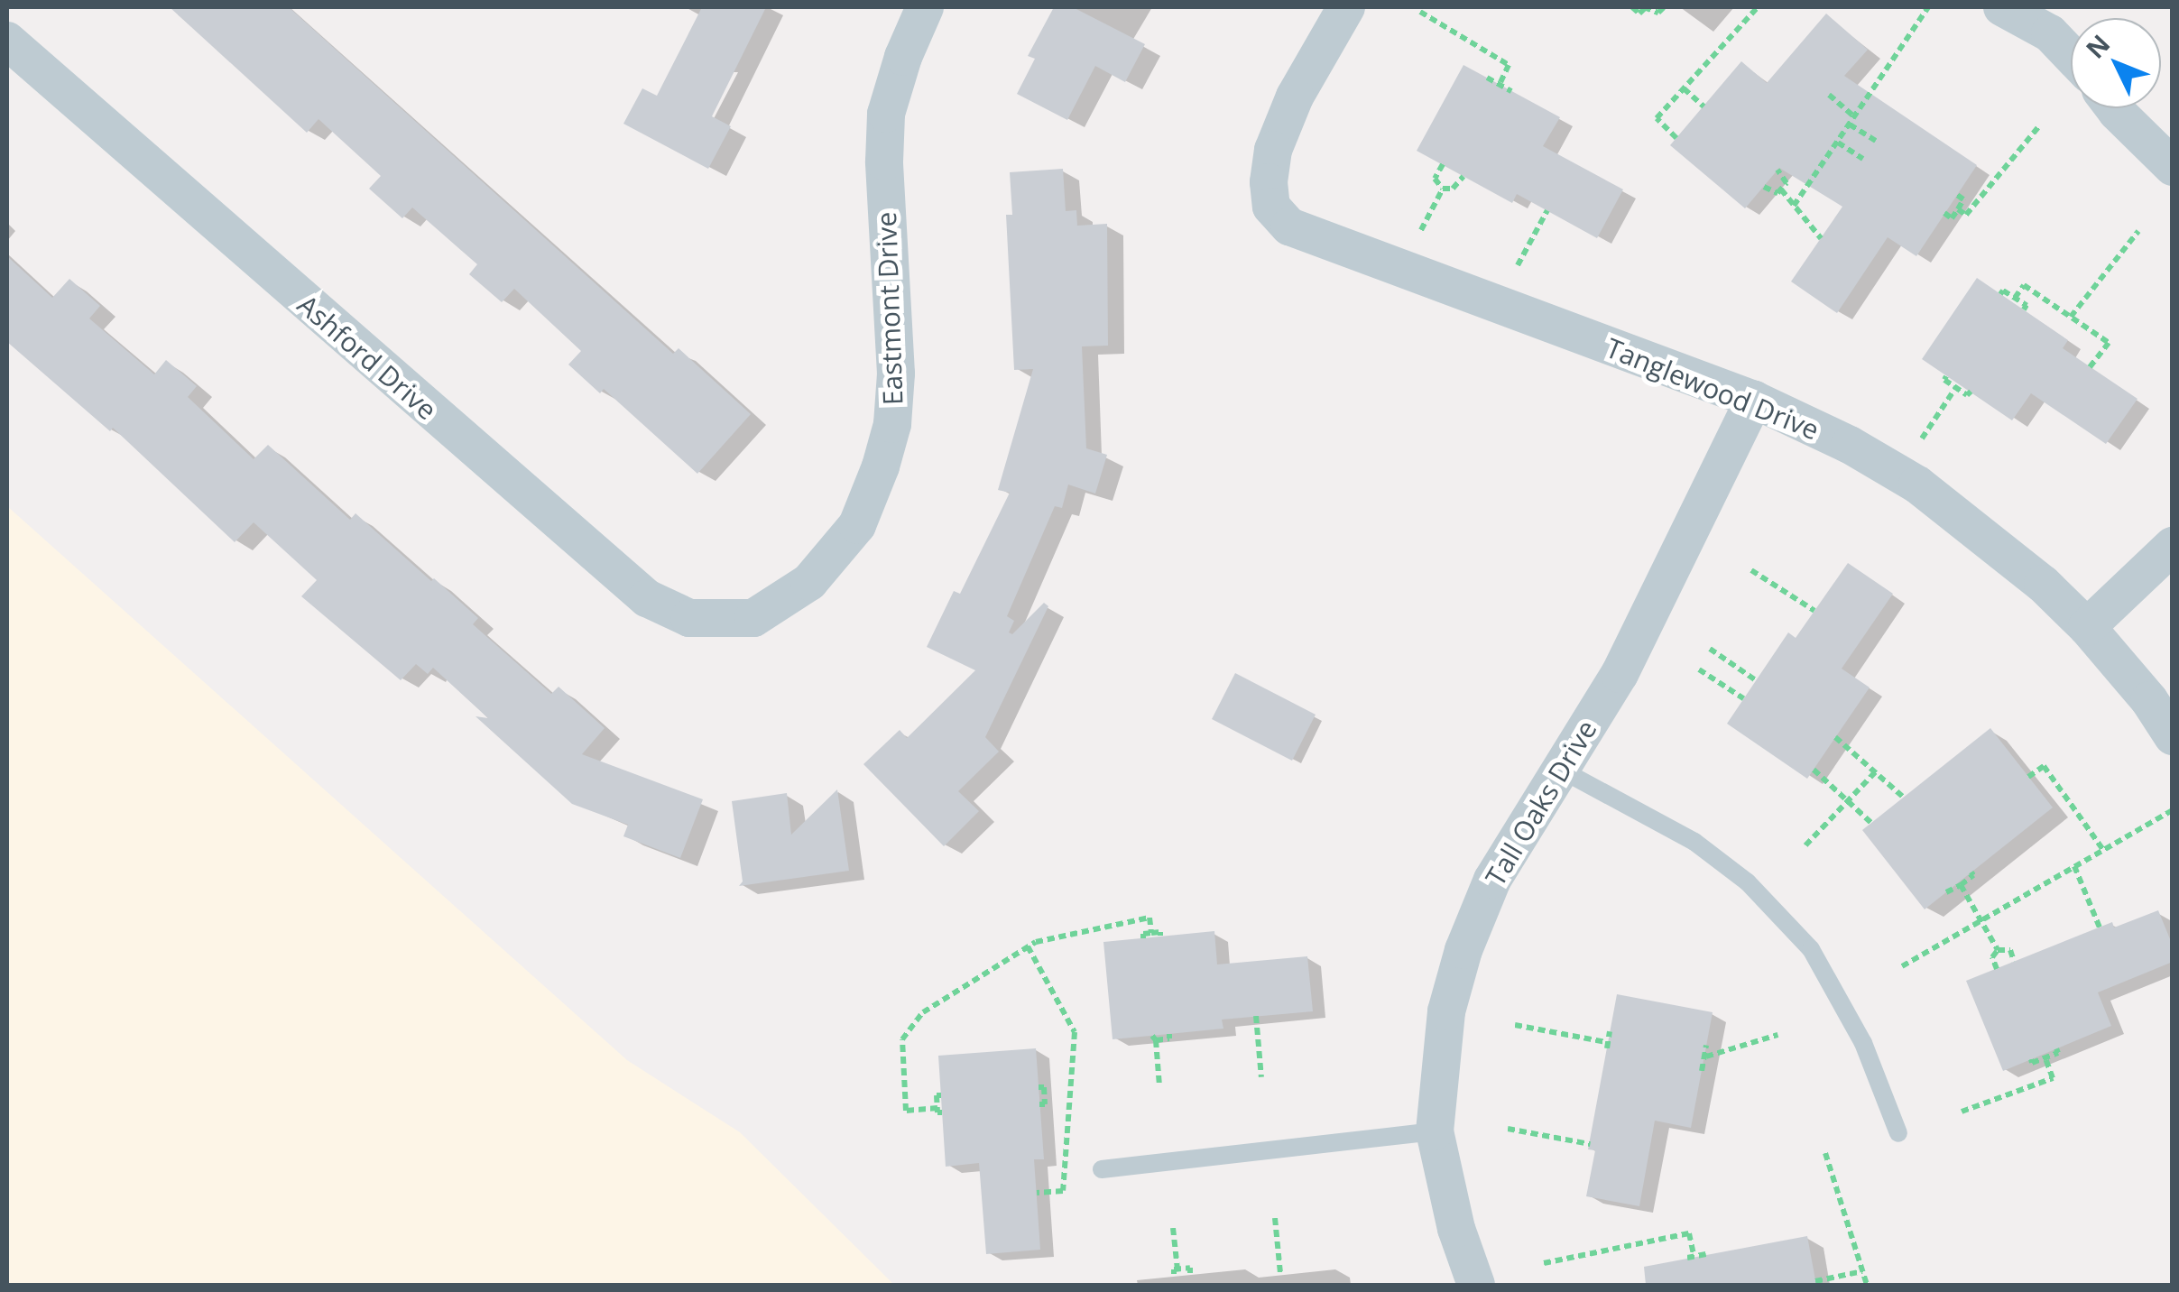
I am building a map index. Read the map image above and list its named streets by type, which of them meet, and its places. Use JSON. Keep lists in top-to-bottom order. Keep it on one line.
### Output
{"streets":{"street":["Eastmont Drive","Ashford Drive","Tanglewood Drive","Tall Oaks Drive"]},"crossings":[["Eastmont Drive","Ashford Drive"],["Tanglewood Drive","Tall Oaks Drive"]],"north":"top left"}
